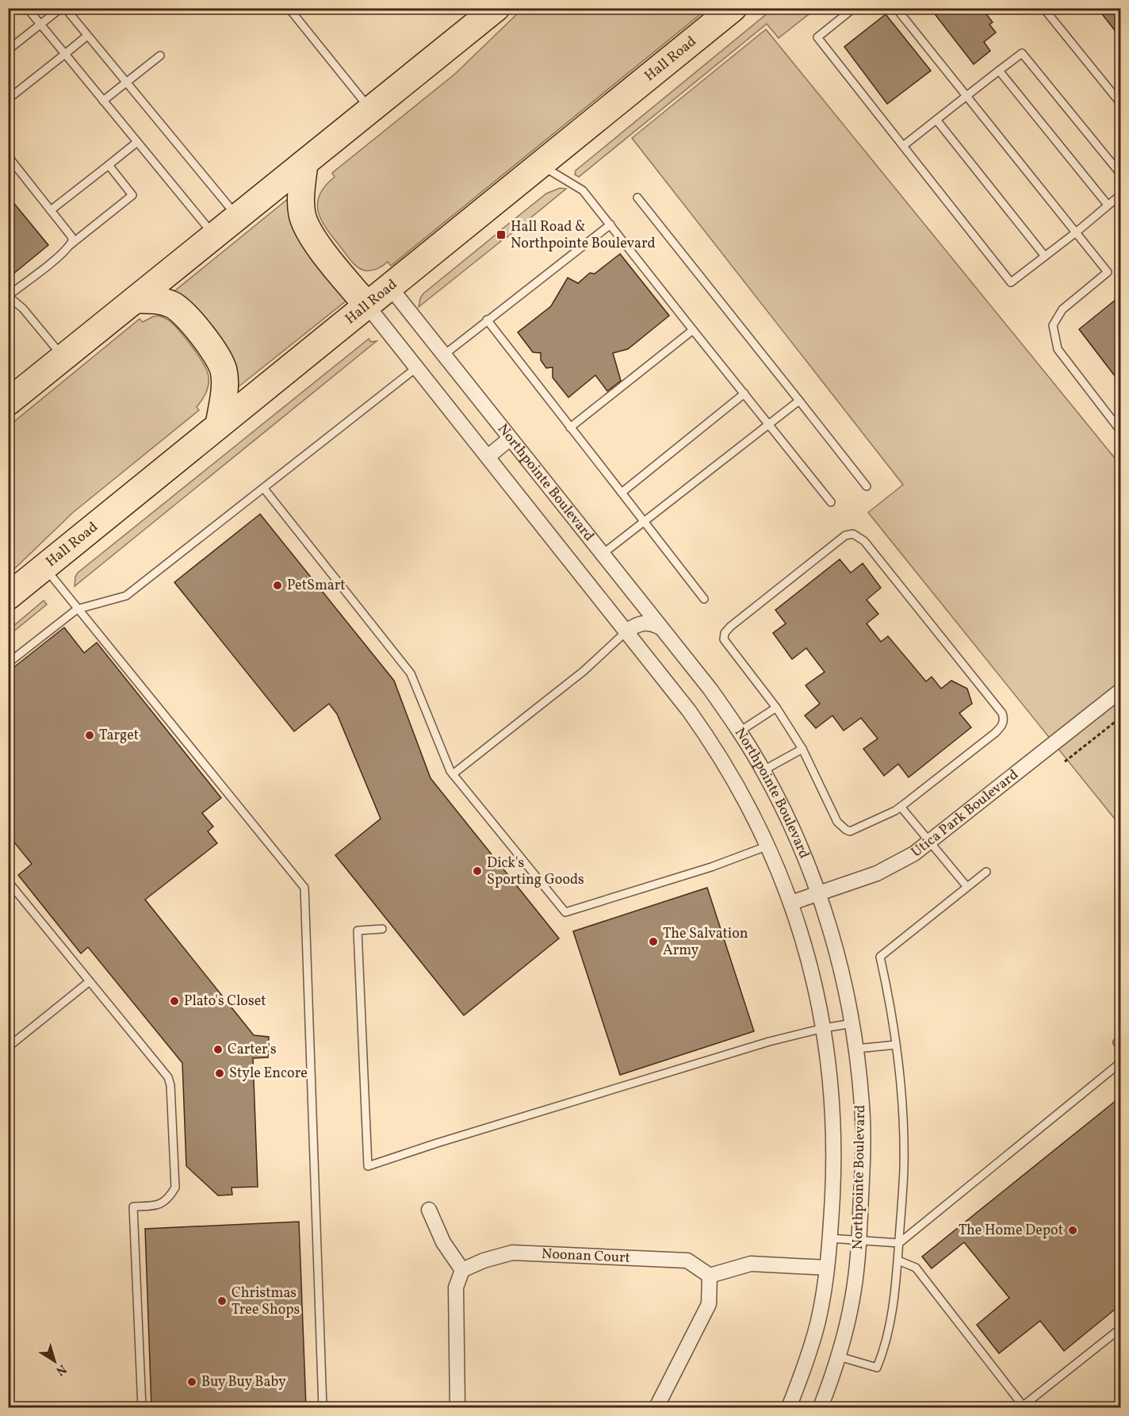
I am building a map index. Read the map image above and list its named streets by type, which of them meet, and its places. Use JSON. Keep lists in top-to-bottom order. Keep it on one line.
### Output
{"streets":{"highway":["Hall Road"],"street":["Northpointe Boulevard","Utica Park Boulevard","Noonan Court"]},"crossings":[["Hall Road","Northpointe Boulevard"],["Northpointe Boulevard","Utica Park Boulevard"]],"places":{"transit":["Hall Road & Northpointe Boulevard"],"other":["PetSmart","Target","Dick's Sporting Goods","The Salvation Army","Plato's Closet","Carter's","Style Encore","The Home Depot","Christmas Tree Shops","Buy Buy Baby"]},"north":"bottom right"}
